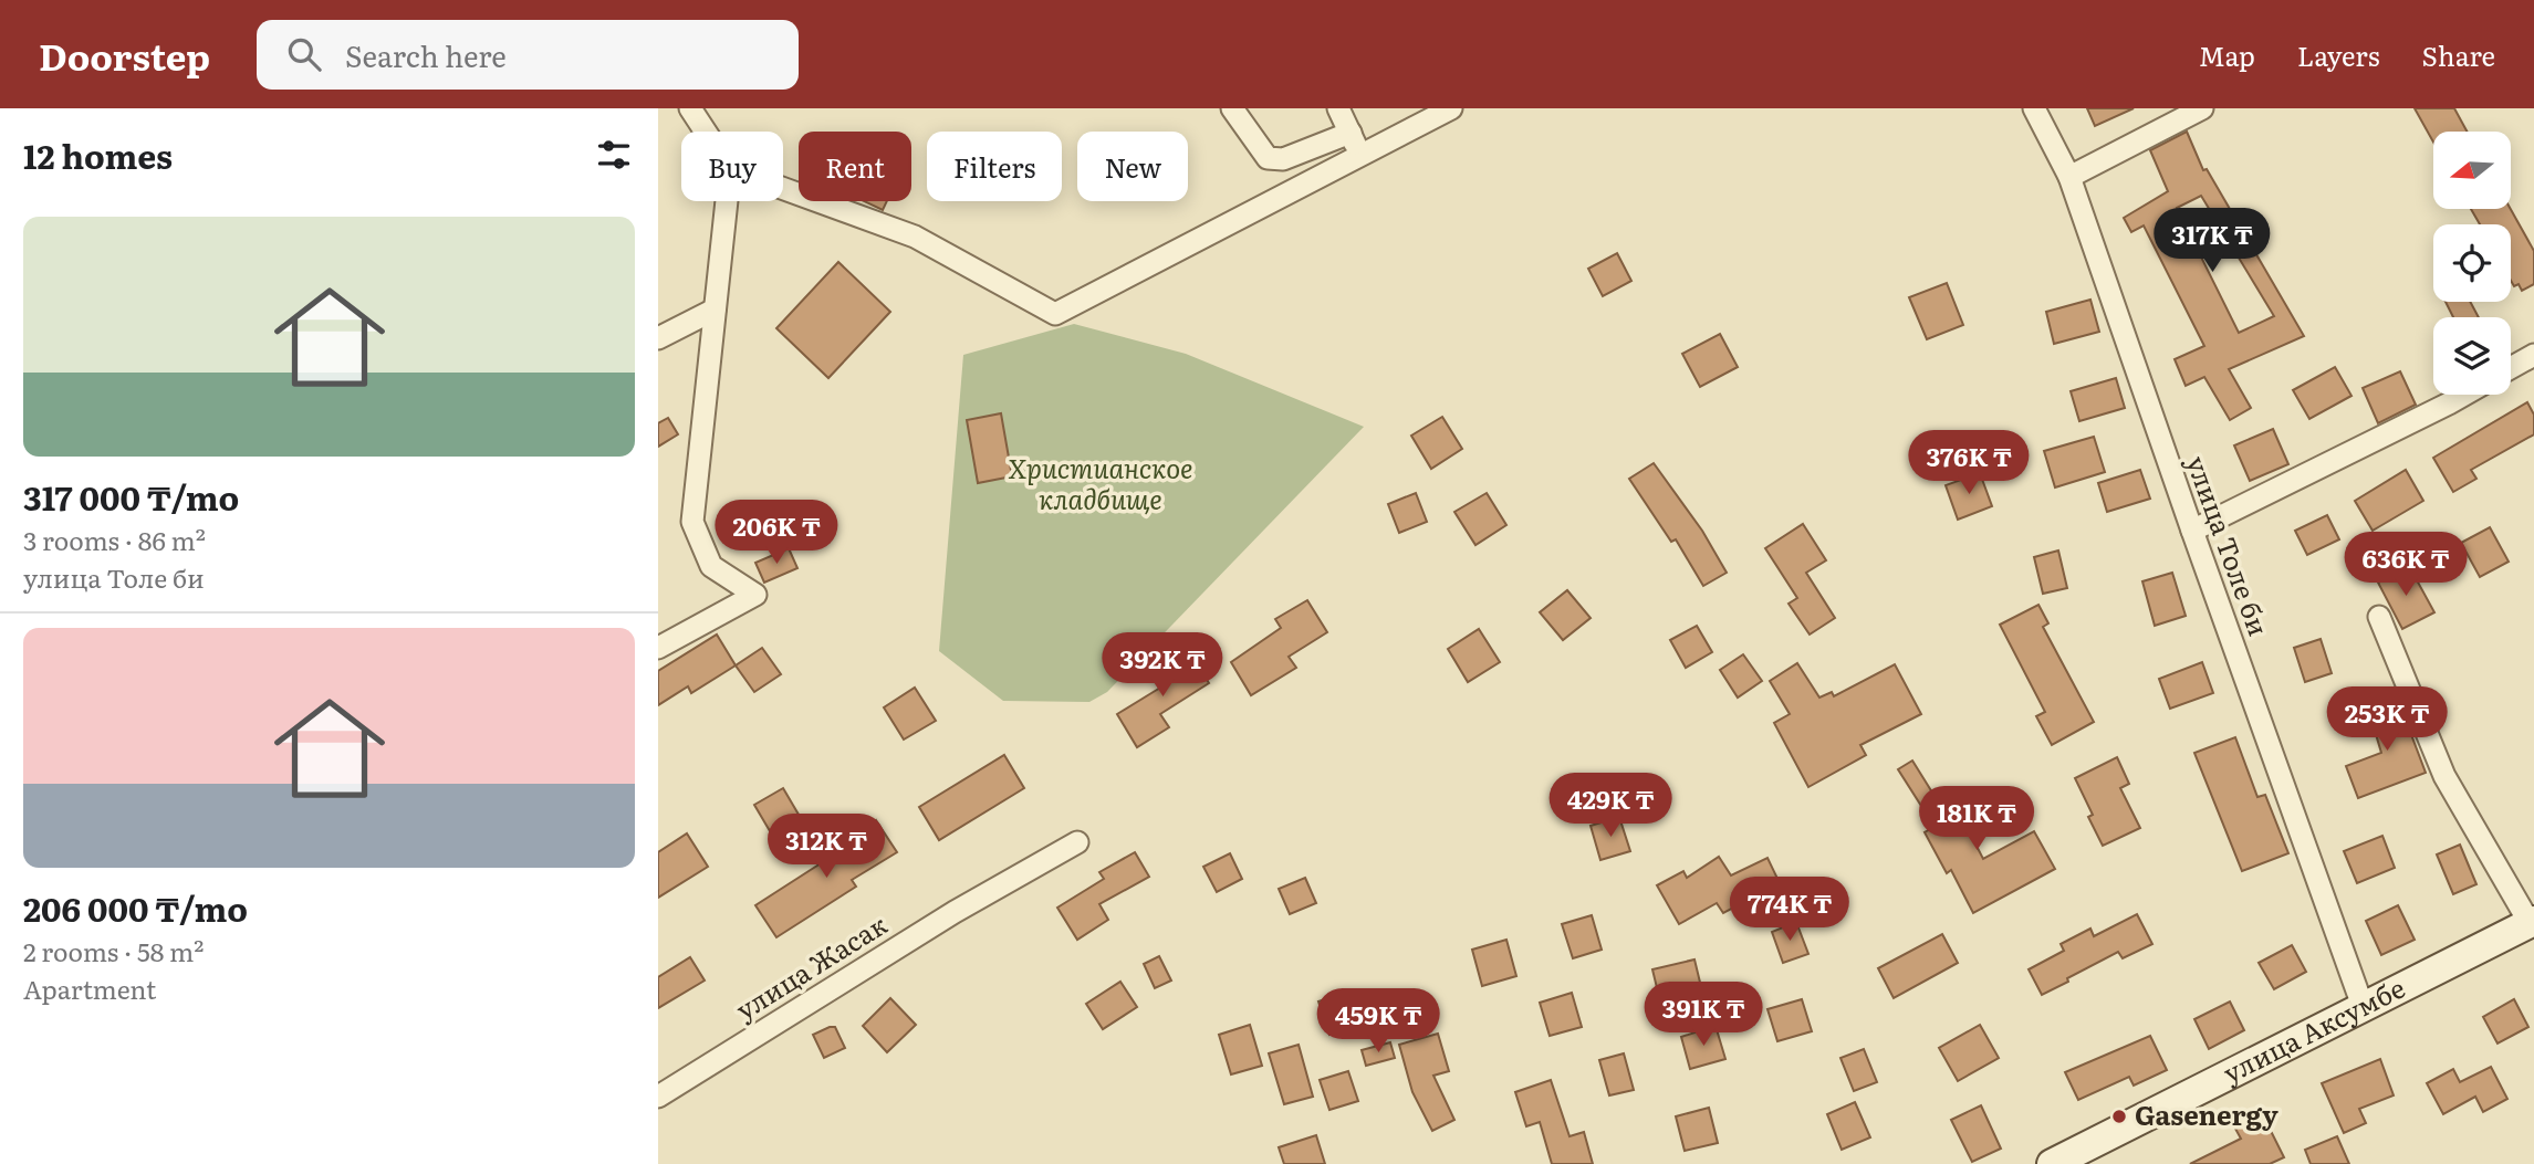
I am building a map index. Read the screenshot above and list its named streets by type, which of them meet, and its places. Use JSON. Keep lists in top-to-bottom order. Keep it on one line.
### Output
{"streets":{"main road":["улица Аксумбе"],"street":["улица Толе би","улица Жасак"]},"crossings":[["улица Толе би","улица Аксумбе"]],"parks":["Христианское кладбище"],"places":["Gasenergy"],"north":"left","page":{"header":"Doorstep","search":"Search here","nav":["Map","Layers","Share"],"heading":"12 homes","chip":["Buy","Rent","Filters","New"],"list":[{"name":"317 000 ₸/mo","note":"3 rooms · 86 m² · улица Толе би"},{"name":"206 000 ₸/mo","note":"2 rooms · 58 m² · Apartment"}],"price":["317K ₸","376K ₸","206K ₸","636K ₸","392K ₸","253K ₸","429K ₸","181K ₸","312K ₸","774K ₸","391K ₸","459K ₸"]}}
